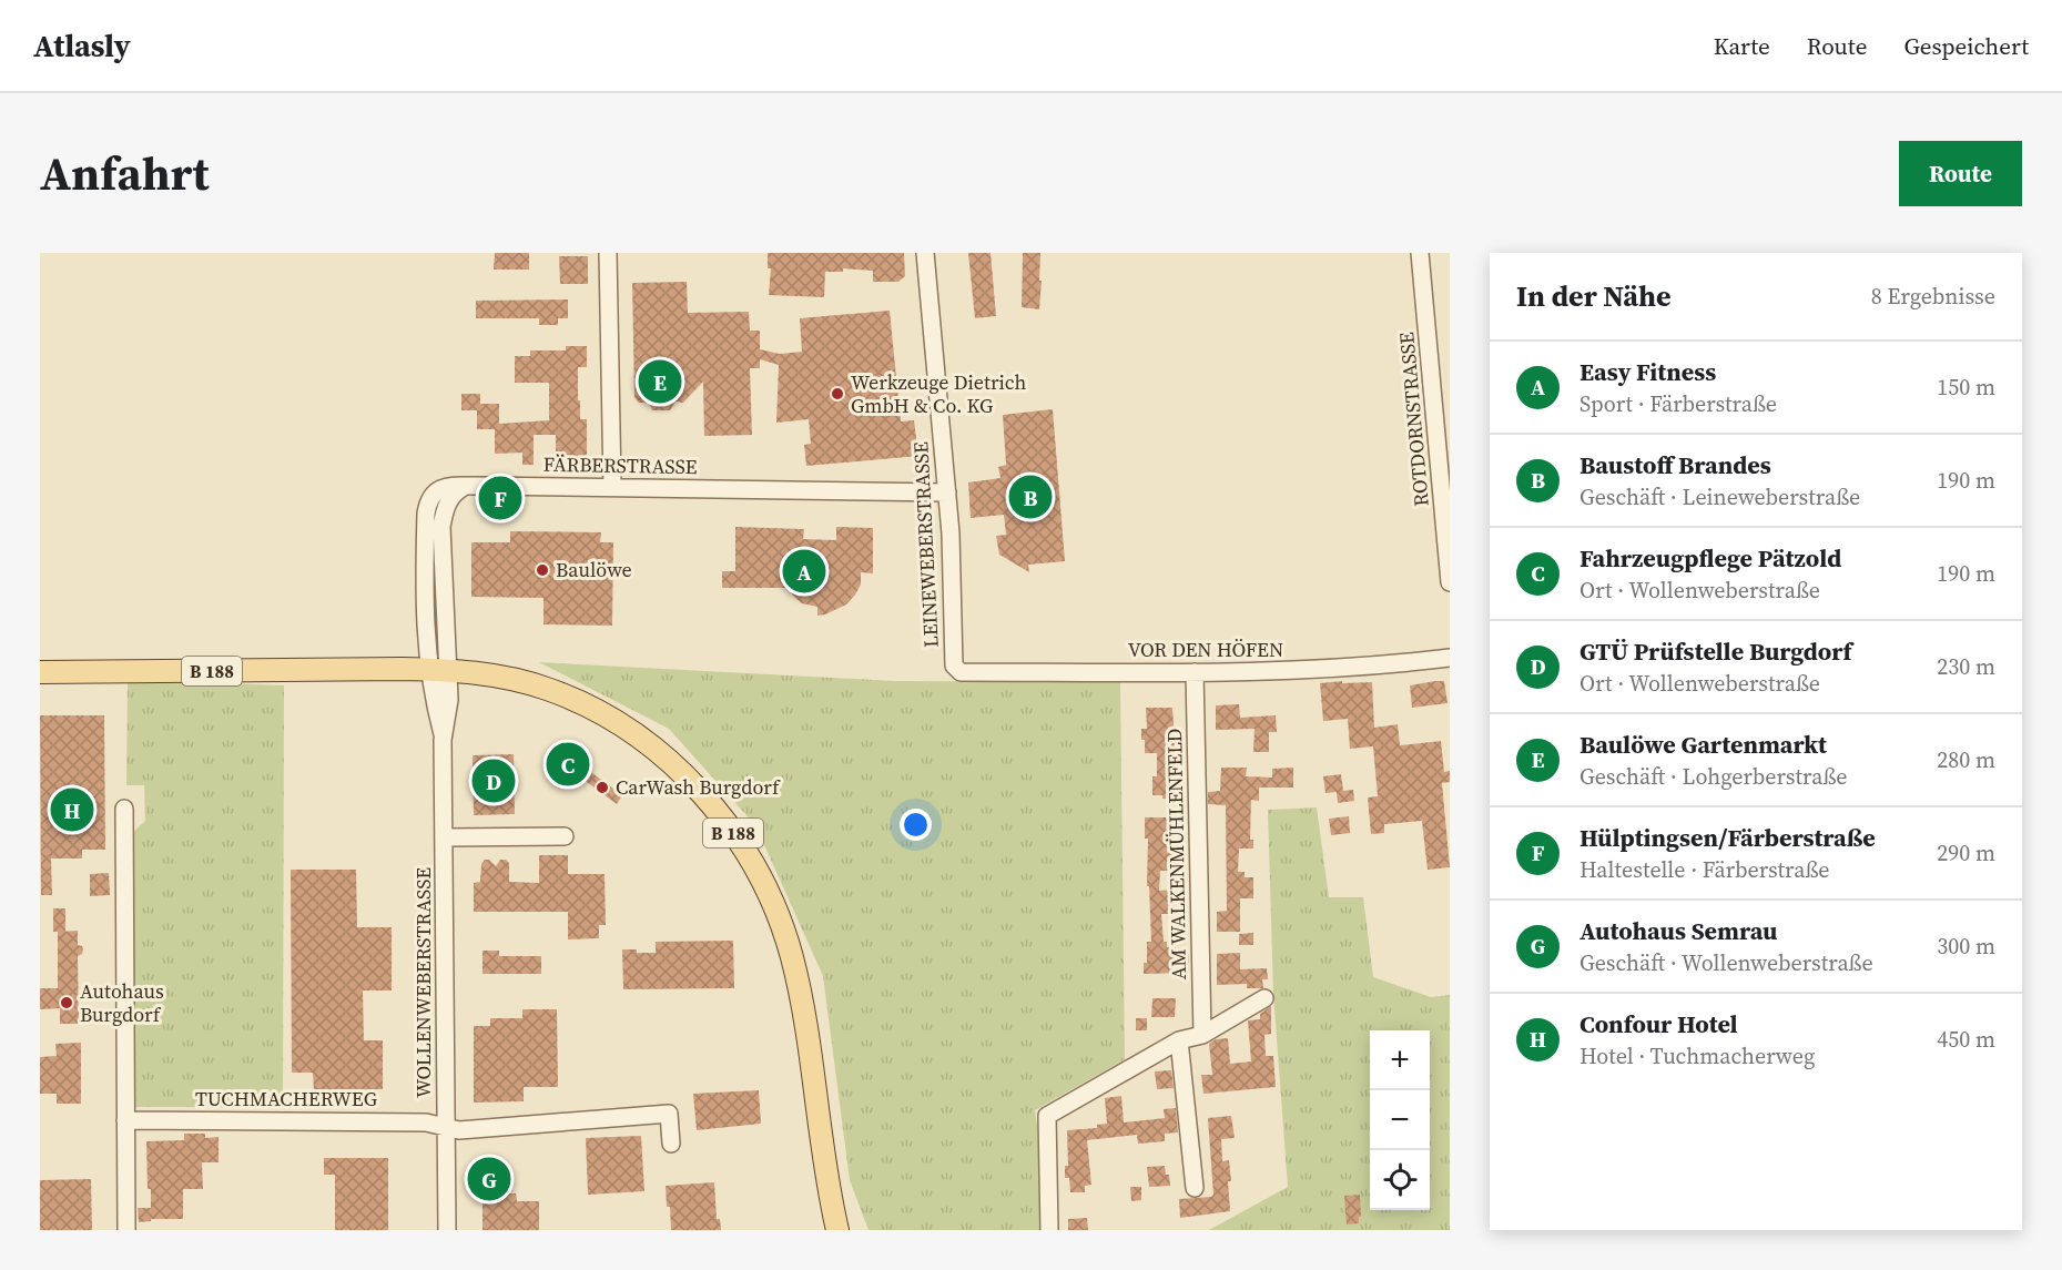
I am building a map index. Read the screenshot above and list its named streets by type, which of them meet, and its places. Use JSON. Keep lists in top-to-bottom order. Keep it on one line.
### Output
{"streets":{"main road":["B 188"],"street":["ROTDORNSTRASSE","FÄRBERSTRASSE","LEINEWEBERSTRASSE","VOR DEN HÖFEN","AM WALKENMÜHLENFELD","WOLLENWEBERSTRASSE","TUCHMACHERWEG"]},"crossings":[["FÄRBERSTRASSE","LEINEWEBERSTRASSE"],["FÄRBERSTRASSE","WOLLENWEBERSTRASSE"],["LEINEWEBERSTRASSE","VOR DEN HÖFEN"],["VOR DEN HÖFEN","AM WALKENMÜHLENFELD"],["B 188","WOLLENWEBERSTRASSE"],["WOLLENWEBERSTRASSE","TUCHMACHERWEG"]],"places":["Werkzeuge Dietrich GmbH & Co. KG","Baulöwe","CarWash Burgdorf","Autohaus Burgdorf"],"page":{"header":"Atlasly","nav":["Karte","Route","Gespeichert"],"title":"Anfahrt","buttons":"Route","heading":["In der Nähe","8 Ergebnisse"],"list":[{"mark":"A","name":"Easy Fitness","note":"Sport · Färberstraße","value":"150 m"},{"mark":"B","name":"Baustoff Brandes","note":"Geschäft · Leineweberstraße","value":"190 m"},{"mark":"C","name":"Fahrzeugpflege Pätzold","note":"Ort · Wollenweberstraße","value":"190 m"},{"mark":"D","name":"GTÜ Prüfstelle Burgdorf","note":"Ort · Wollenweberstraße","value":"230 m"},{"mark":"E","name":"Baulöwe Gartenmarkt","note":"Geschäft · Lohgerberstraße","value":"280 m"},{"mark":"F","name":"Hülptingsen/Färberstraße","note":"Haltestelle · Färberstraße","value":"290 m"},{"mark":"G","name":"Autohaus Semrau","note":"Geschäft · Wollenweberstraße","value":"300 m"},{"mark":"H","name":"Confour Hotel","note":"Hotel · Tuchmacherweg","value":"450 m"}],"pins":["E","B","F","A","C","D","H","G"],"map_buttons":["+","−"]}}
